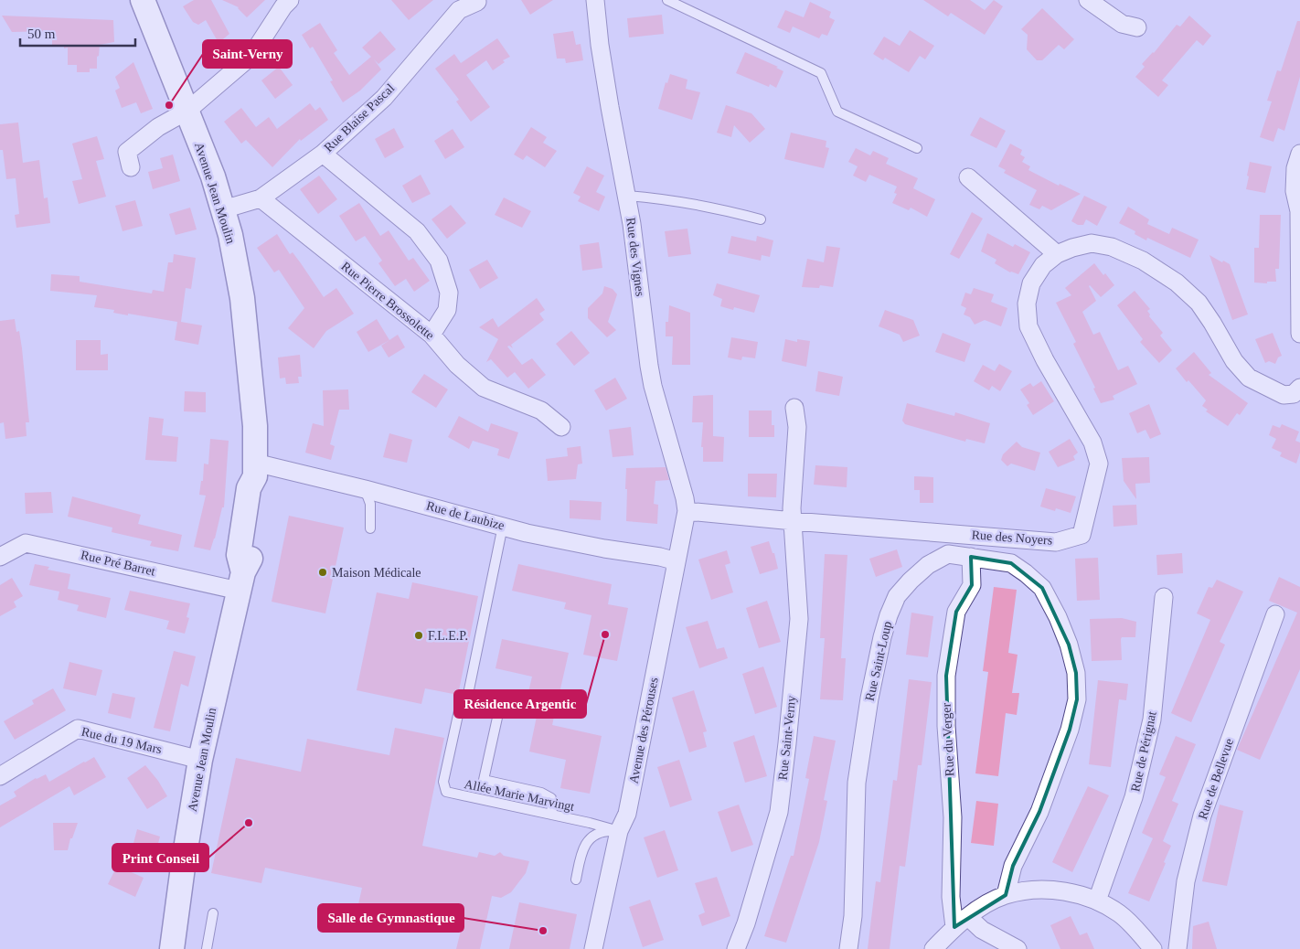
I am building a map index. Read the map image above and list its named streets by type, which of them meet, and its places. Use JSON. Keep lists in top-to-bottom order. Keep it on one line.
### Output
{"streets":{"main road":["Avenue Jean Moulin"],"street":["Rue Blaise Pascal","Rue des Vignes","Rue Pierre Brossolette","Rue de Laubize","Rue des Noyers","Rue Pré Barret","Rue Saint-Loup","Avenue des Pérouses","Rue Saint-Verny","Rue du Verger","Rue du 19 Mars","Rue de Pérignat","Rue de Bellevue"],"lane":["Allée Marie Marvingt"]},"crossings":[["Rue Blaise Pascal","Avenue Jean Moulin"],["Rue Blaise Pascal","Rue Pierre Brossolette"],["Avenue Jean Moulin","Rue de Laubize"],["Avenue Jean Moulin","Rue Pré Barret"],["Avenue Jean Moulin","Rue du 19 Mars"],["Rue des Vignes","Rue des Noyers"],["Rue des Vignes","Avenue des Pérouses"],["Rue de Laubize","Avenue des Pérouses"],["Rue des Noyers","Avenue des Pérouses"],["Rue des Noyers","Rue Saint-Verny"],["Avenue des Pérouses","Allée Marie Marvingt"]],"places":["Saint-Verny","Maison Médicale","Résidence Argentic","F.L.E.P.","Print Conseil","Salle de Gymnastique"],"scale_bar":"50 m"}
